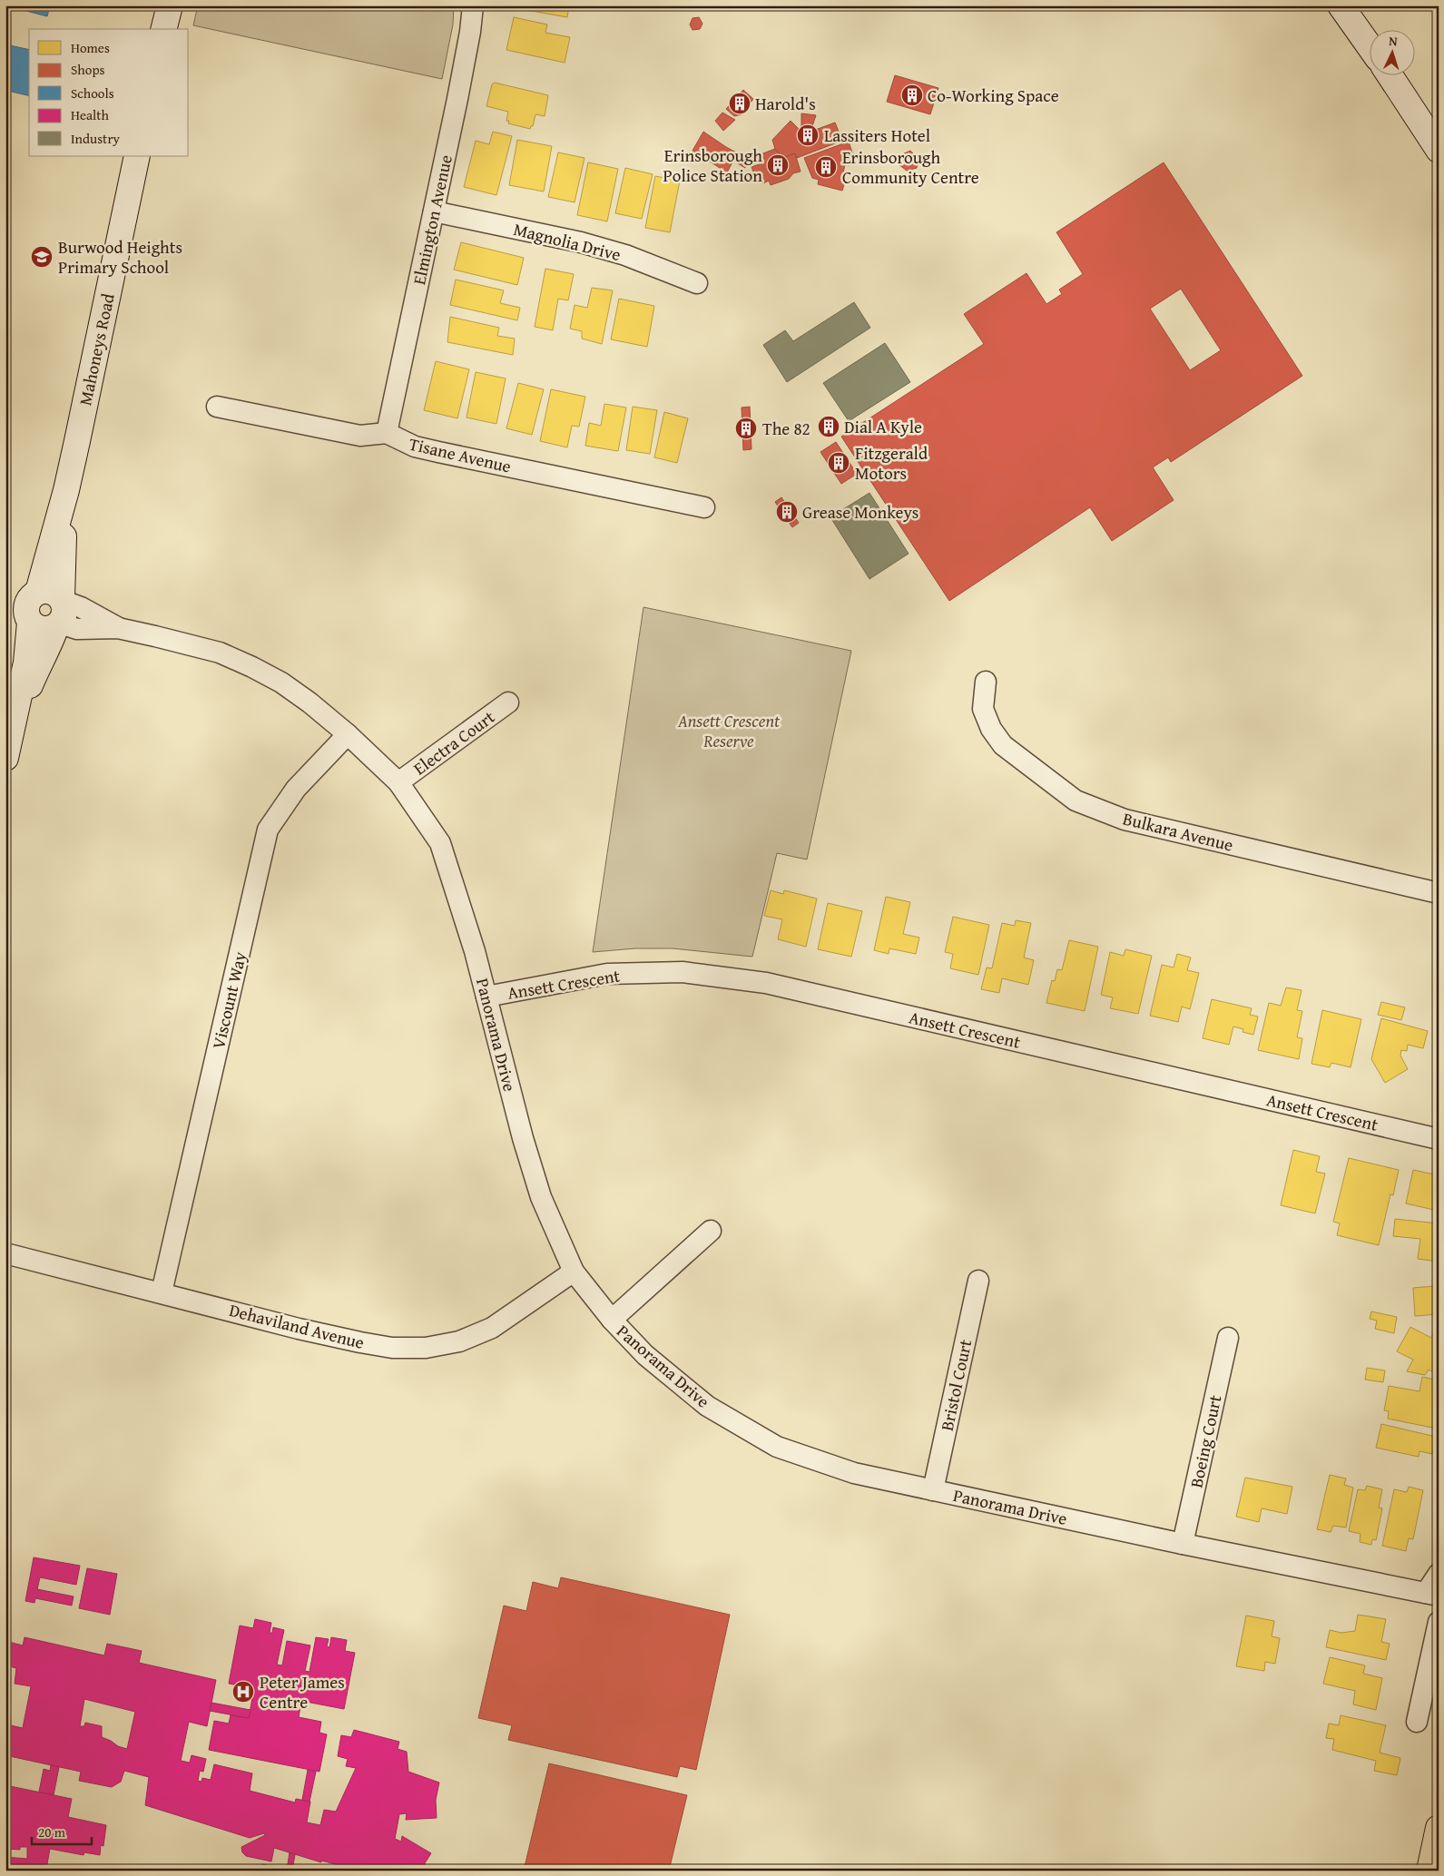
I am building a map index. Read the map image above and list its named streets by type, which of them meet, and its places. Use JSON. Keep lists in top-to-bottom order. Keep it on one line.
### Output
{"streets":{"main road":["Mahoneys Road"],"street":["Elmington Avenue","Magnolia Drive","Tisane Avenue","Electra Court","Bulkara Avenue","Ansett Crescent","Viscount Way","Panorama Drive","Dehaviland Avenue","Bristol Court","Boeing Court"]},"crossings":[["Elmington Avenue","Magnolia Drive"],["Elmington Avenue","Tisane Avenue"],["Mahoneys Road","Panorama Drive"],["Electra Court","Panorama Drive"],["Ansett Crescent","Panorama Drive"],["Viscount Way","Panorama Drive"],["Viscount Way","Dehaviland Avenue"],["Panorama Drive","Dehaviland Avenue"],["Panorama Drive","Bristol Court"],["Panorama Drive","Boeing Court"]],"parks":["Ansett Crescent Reserve"],"places":{"building":["Co-Working Space","Harold's","Lassiters Hotel","Erinsborough Police Station","Erinsborough Community Centre","Dial A Kyle","The 82","Fitzgerald Motors","Grease Monkeys"],"school or university":["Burwood Heights Primary School"],"hospital":["Peter James Centre"]},"legend":["Homes","Shops","Schools","Health","Industry"],"scale_bar":"20 m","north":"top"}
